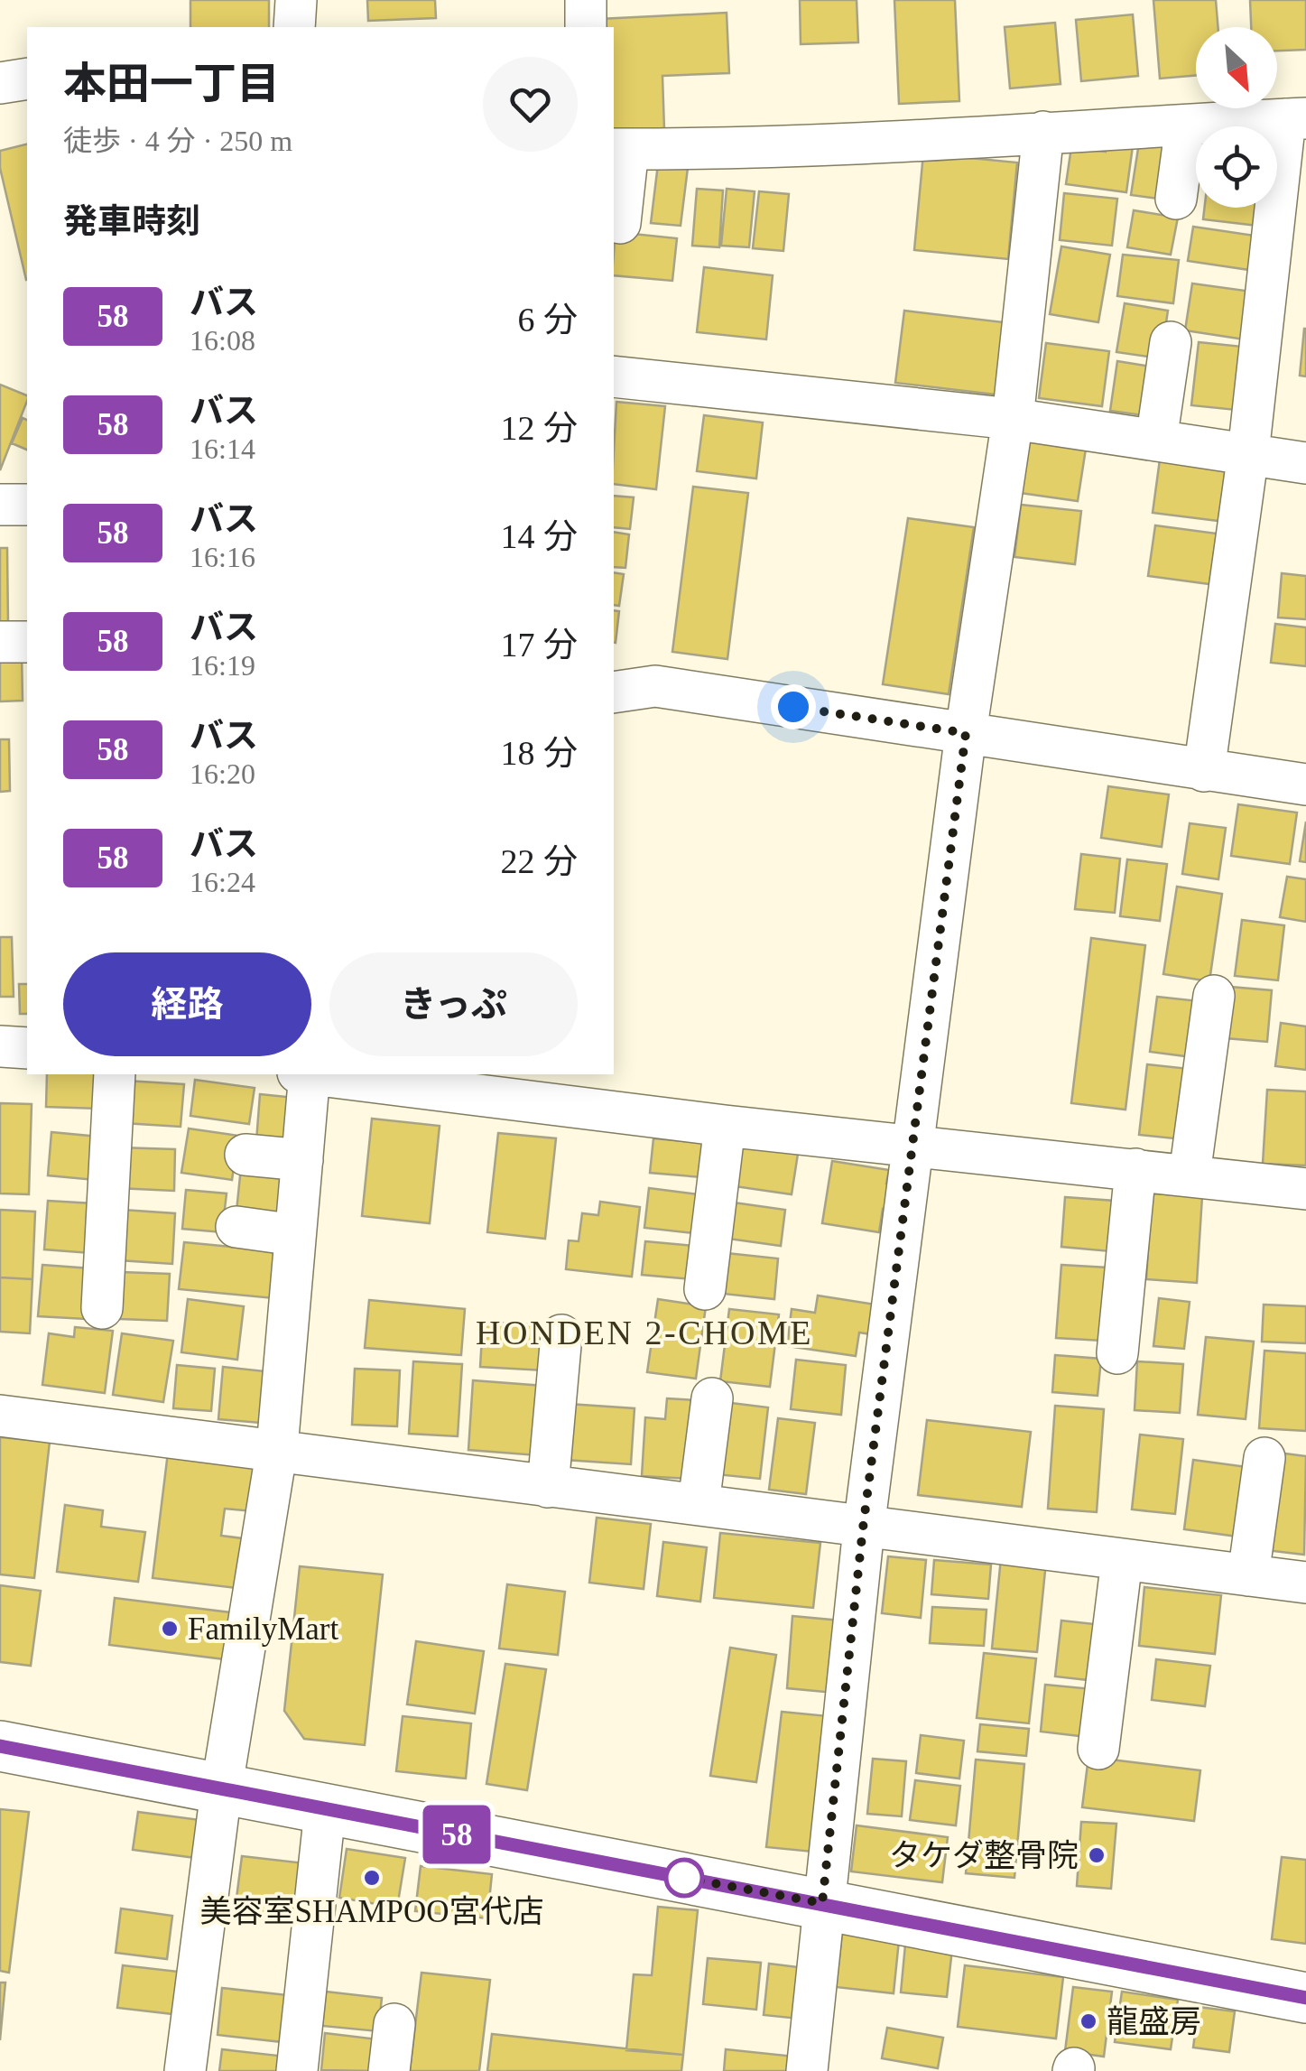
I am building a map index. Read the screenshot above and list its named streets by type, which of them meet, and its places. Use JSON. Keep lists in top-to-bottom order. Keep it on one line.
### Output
{"districts":["HONDEN 2-CHOME"],"places":["FamilyMart","タケダ整骨院","美容室SHAMPOO宮代店","龍盛房"],"lines":["bus line 58"],"north":"bottom right","page":{"on_map":"58","heading":[["本田一丁目","徒歩 · 4 分 · 250 m"],"発車時刻"],"list":[{"mark":"58","name":"バス","note":"16:08","value":"6 分"},{"mark":"58","name":"バス","note":"16:14","value":"12 分"},{"mark":"58","name":"バス","note":"16:16","value":"14 分"},{"mark":"58","name":"バス","note":"16:19","value":"17 分"},{"mark":"58","name":"バス","note":"16:20","value":"18 分"},{"mark":"58","name":"バス","note":"16:24","value":"22 分"}],"buttons":["経路","きっぷ"]}}
